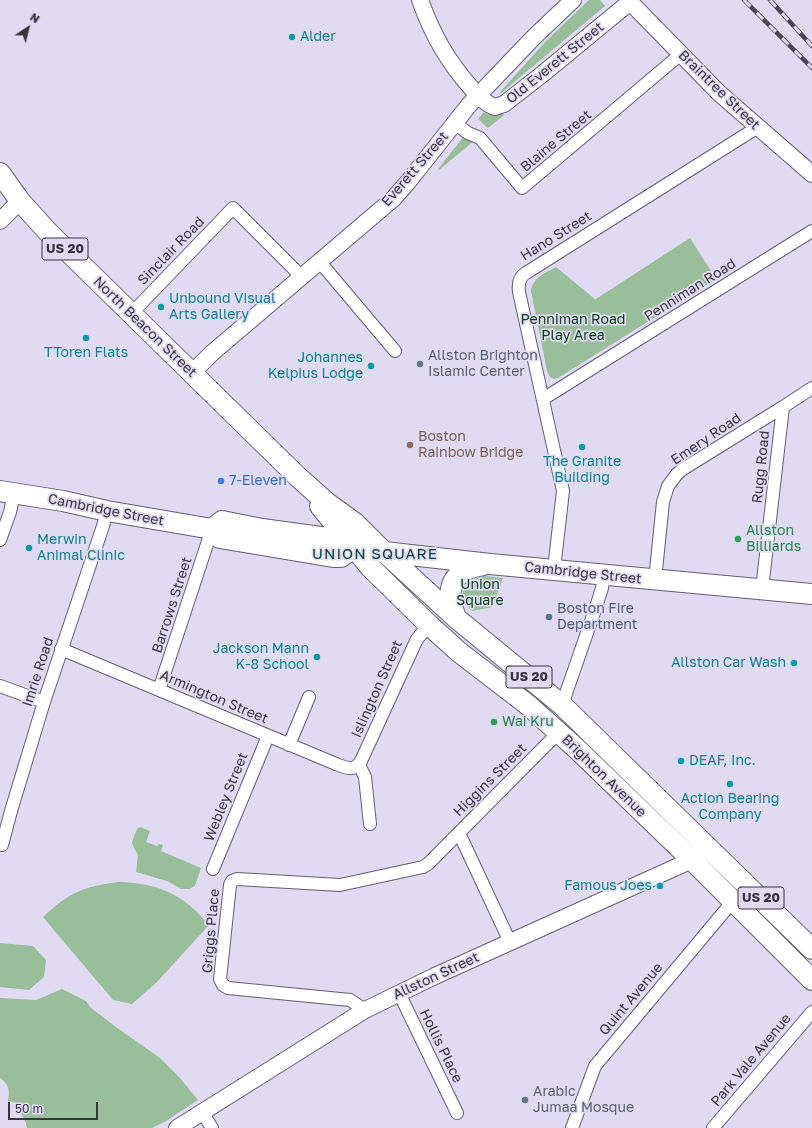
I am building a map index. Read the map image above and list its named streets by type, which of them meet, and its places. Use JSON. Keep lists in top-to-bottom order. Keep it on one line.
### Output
{"streets":{"main road":["US 20","North Beacon Street","Cambridge Street","Brighton Avenue"],"street":["Old Everett Street","Braintree Street","Blaine Street","Everett Street","Hano Street","Sinclair Road","Penniman Road","Emery Road","Rugg Road","Barrows Street","Imrie Road","Islington Street","Armington Street","Higgins Street","Webley Street","Griggs Place","Allston Street","Quint Avenue","Hollis Place","Park Vale Avenue"]},"crossings":[["Old Everett Street","Braintree Street"],["Old Everett Street","Everett Street"],["Braintree Street","Blaine Street"],["Braintree Street","Hano Street"],["Blaine Street","Everett Street"],["Everett Street","Sinclair Road"],["Everett Street","North Beacon Street"],["Hano Street","Penniman Road"],["Hano Street","Cambridge Street"],["Sinclair Road","North Beacon Street"],["North Beacon Street","Cambridge Street"],["North Beacon Street","Brighton Avenue"],["Emery Road","Rugg Road"],["Emery Road","Cambridge Street"],["Rugg Road","Cambridge Street"],["Cambridge Street","Barrows Street"],["Cambridge Street","Imrie Road"],["Cambridge Street","Brighton Avenue"],["Barrows Street","Armington Street"],["Imrie Road","Armington Street"],["Islington Street","Armington Street"],["Islington Street","Brighton Avenue"],["Armington Street","Webley Street"],["Brighton Avenue","Higgins Street"],["Brighton Avenue","Allston Street"],["Brighton Avenue","Quint Avenue"],["Higgins Street","Griggs Place"],["Higgins Street","Allston Street"],["Griggs Place","Allston Street"],["Allston Street","Hollis Place"]],"districts":["UNION SQUARE"],"parks":["Penniman Road Play Area","Union Square"],"places":["Alder","Unbound Visual Arts Gallery","TToren Flats","Allston Brighton Islamic Center","Johannes Kelpius Lodge","Boston Rainbow Bridge","The Granite Building","7-Eleven","Allston Billiards","Merwin Animal Clinic","Boston Fire Department","Jackson Mann K-8 School","Allston Car Wash","Wai Kru","DEAF, Inc.","Action Bearing Company","Famous Joes","Arabic Jumaa Mosque"],"scale_bar":"50 m","north":"top right"}
